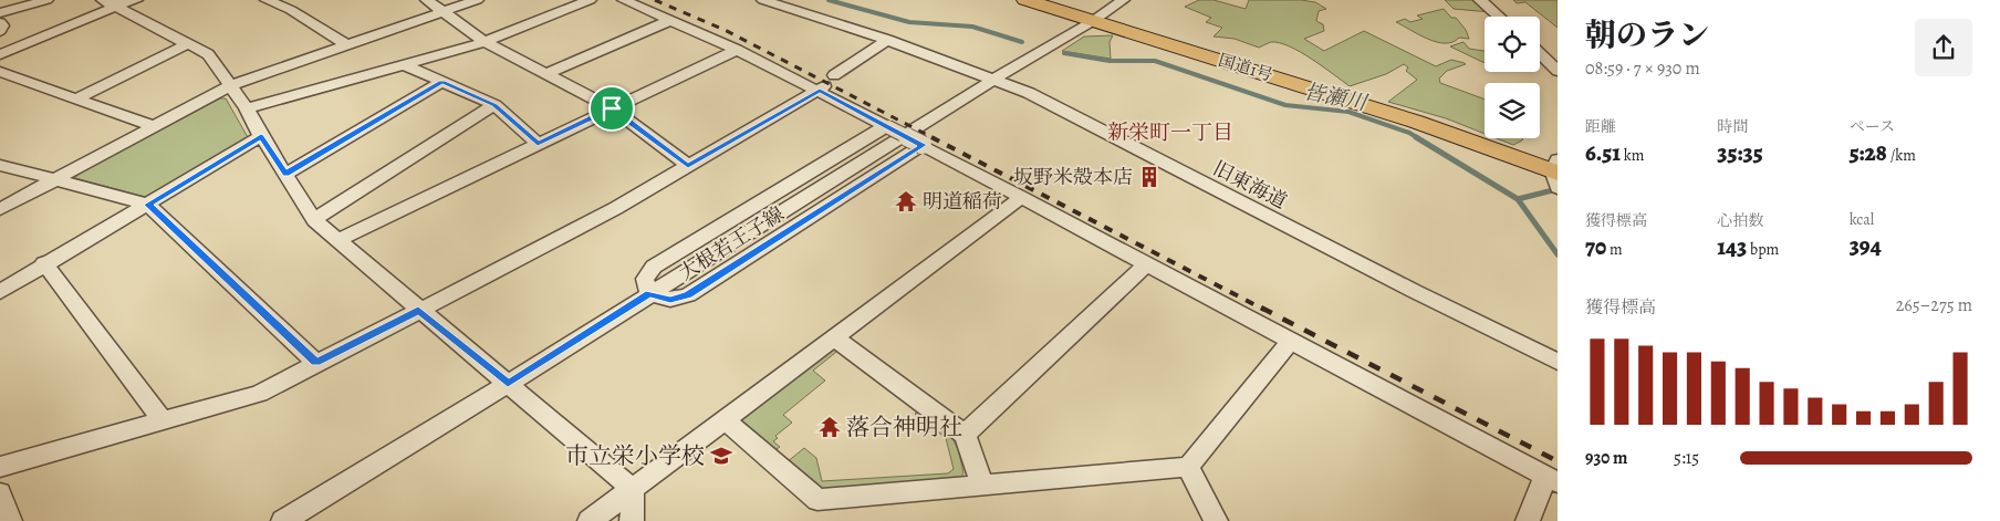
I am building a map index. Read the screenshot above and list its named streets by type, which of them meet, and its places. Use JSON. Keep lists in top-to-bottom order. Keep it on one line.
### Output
{"streets":{"highway":["国道1号"],"street":["旧東海道","大根若王子線"]},"crossings":[["国道1号","大根若王子線"],["旧東海道","大根若王子線"]],"districts":["新栄町一丁目"],"water":["皆瀬川"],"places":{"building":["坂野米殻本店"],"temple":["明道稲荷","落合神明社"],"school or university":["市立栄小学校"]},"page":{"heading":["朝のラン","08:59 · 7 × 930 m"],"stats":[["距離","6.51 km"],["時間","35:35"],["ペース","5:28 /km"],["獲得標高","70 m"],["心拍数","143 bpm"],["kcal","394"]],"chart":["獲得標高","265–275 m"],"list":[{"name":"930 m","note":"5:15"}]}}
